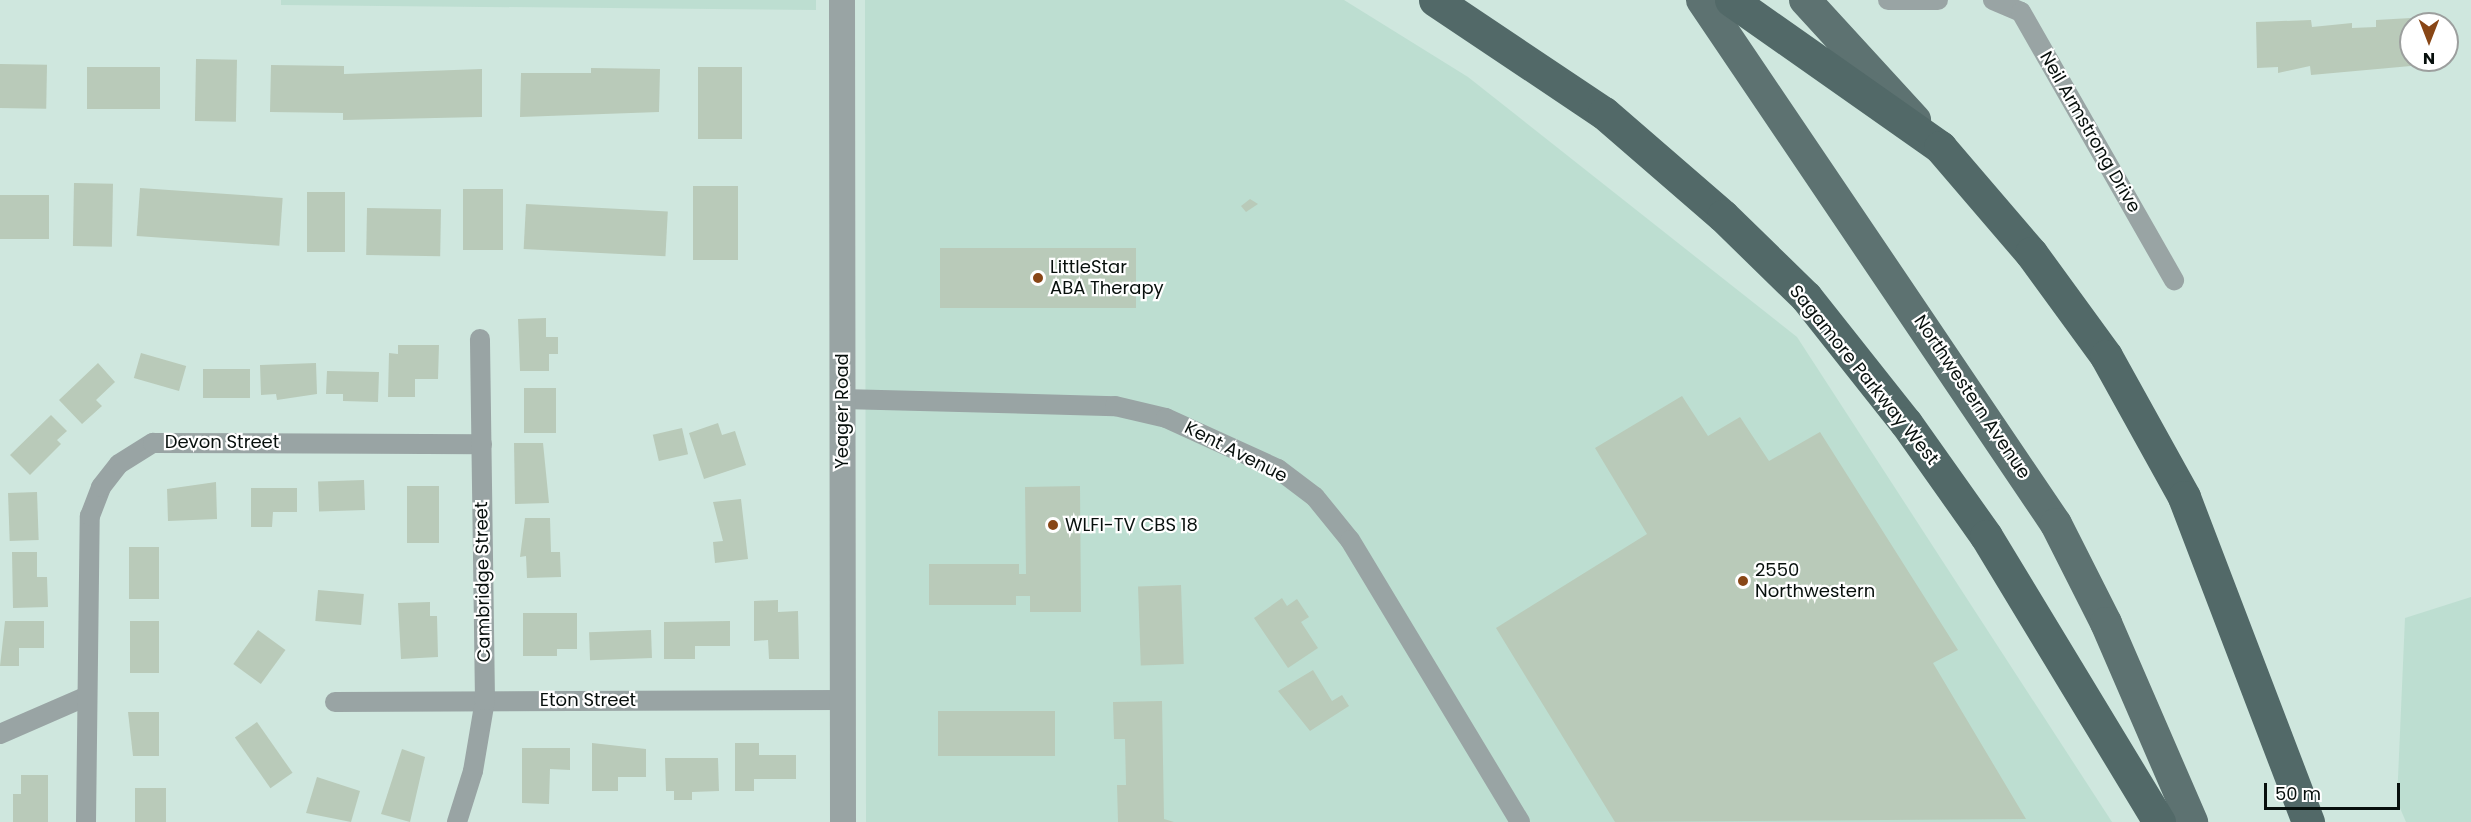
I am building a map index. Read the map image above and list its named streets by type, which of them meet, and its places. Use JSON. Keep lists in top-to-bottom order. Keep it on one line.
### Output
{"streets":{"highway":["Sagamore Parkway West"],"main road":["Northwestern Avenue"],"street":["Neil Armstrong Drive","Yeager Road","Devon Street","Kent Avenue","Cambridge Street","Eton Street"]},"crossings":[["Yeager Road","Kent Avenue"],["Yeager Road","Eton Street"],["Devon Street","Cambridge Street"],["Cambridge Street","Eton Street"]],"places":["LittleStar ABA Therapy","WLFI-TV CBS 18","2550 Northwestern"],"scale_bar":"50 m","north":"bottom"}
